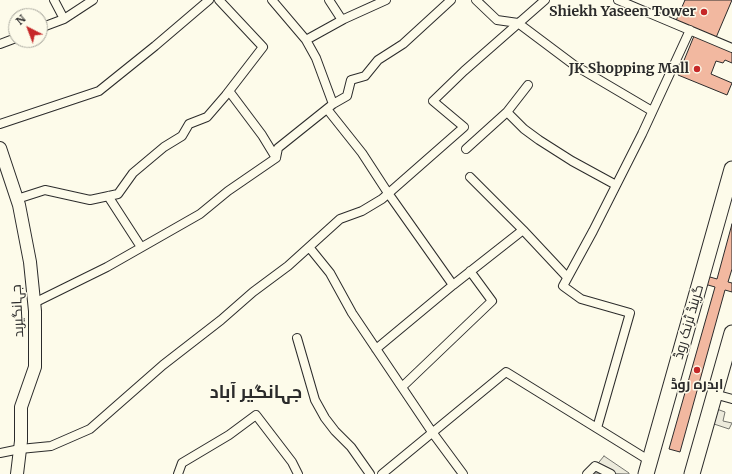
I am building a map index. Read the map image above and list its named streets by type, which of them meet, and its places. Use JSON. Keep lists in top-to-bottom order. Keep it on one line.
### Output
{"streets":{"highway":["گرینڈ ٹرنک روڈ"],"street":["جہانگیربد"]},"districts":["جہانگیر آباد"],"places":["Shiekh Yaseen Tower","JK Shopping Mall","ابدرہ روڈ"],"north":"top left"}
